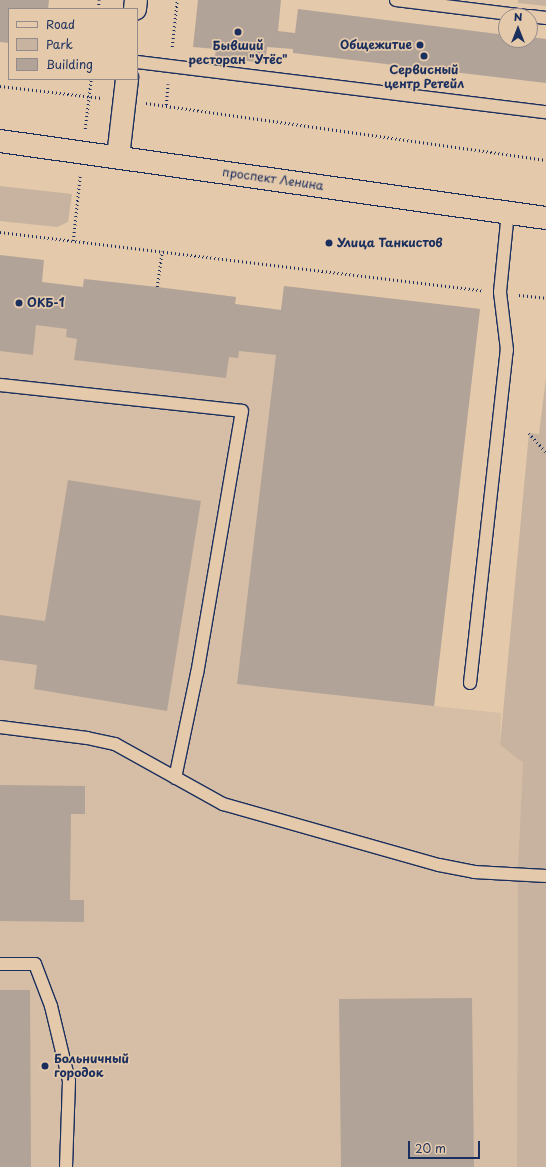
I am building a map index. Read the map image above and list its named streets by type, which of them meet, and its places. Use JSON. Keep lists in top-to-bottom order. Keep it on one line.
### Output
{"streets":{"main road":["проспект Ленина"]},"places":["Бывший ресторан \"Утёс\"","Общежитие","Сервисный центр Ретейл","Улица Танкистов","ОКБ-1","Больничный городок"],"legend":["Road","Park","Building"],"scale_bar":"20 m","north":"top"}
